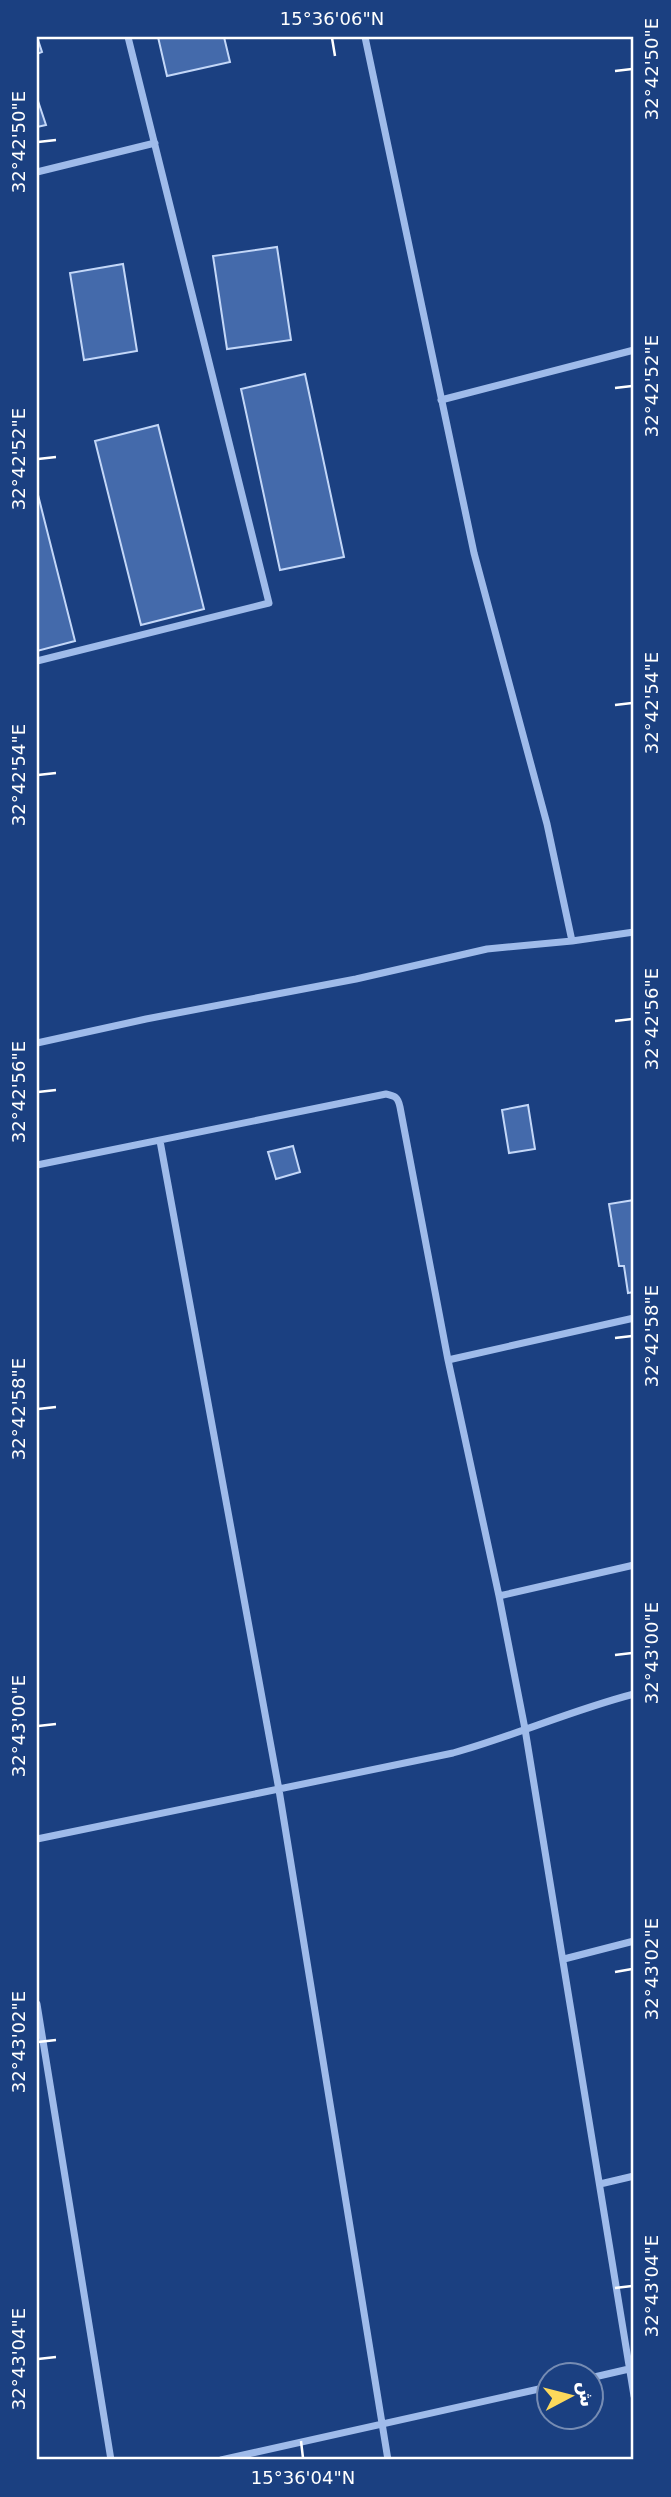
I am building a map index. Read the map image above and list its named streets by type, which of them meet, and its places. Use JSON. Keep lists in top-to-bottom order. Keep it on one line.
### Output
{"north":"right","coordinates":["15°36'06\"N","32°42'50\"E","32°42'52\"E","32°42'54\"E","32°42'56\"E","32°42'58\"E","32°43'00\"E","32°43'02\"E","32°43'04\"E","15°36'04\"N"]}
